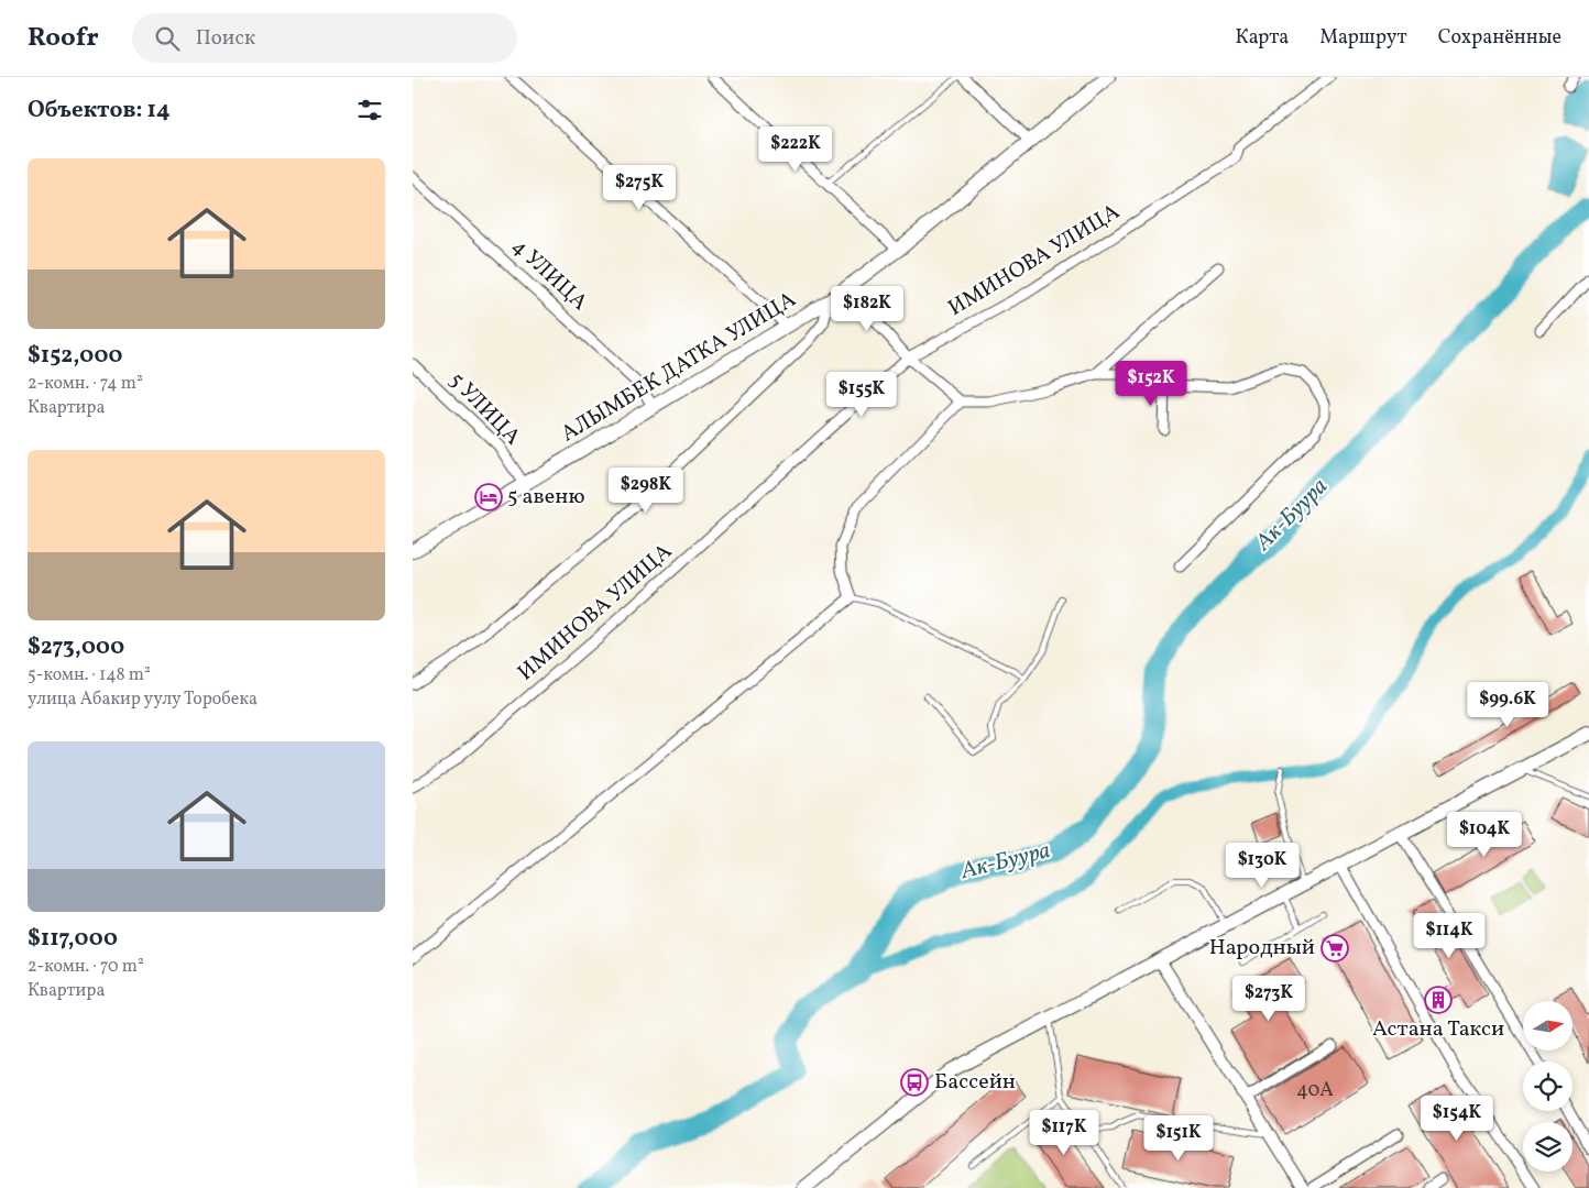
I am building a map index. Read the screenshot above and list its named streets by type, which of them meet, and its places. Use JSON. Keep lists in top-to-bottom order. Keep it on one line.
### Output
{"streets":{"main road":["АЛЫМБЕК ДАТКА УЛИЦА"],"street":["ИМИНОВА УЛИЦА","4 УЛИЦА","5 УЛИЦА"]},"crossings":[["4 УЛИЦА","АЛЫМБЕК ДАТКА УЛИЦА"],["АЛЫМБЕК ДАТКА УЛИЦА","5 УЛИЦА"]],"water":["Ак-Буура"],"places":{"hotel":["5 авеню"],"supermarket":["Народный"],"building":["Астана Такси"],"bus stop":["Бассейн"]},"house_numbers":["40А"],"north":"right","page":{"header":"Roofr","search":"Поиск","nav":["Карта","Маршрут","Сохранённые"],"heading":"Объектов: 14","price":["$222K","$275K","$182K","$152K","$155K","$298K","$99.6K","$104K","$130K","$114K","$273K","$154K","$117K","$151K"],"list":[{"name":"$152,000","note":"2-комн. · 74 m² · Квартира"},{"name":"$273,000","note":"5-комн. · 148 m² · улица Абакир уулу Торобека"},{"name":"$117,000","note":"2-комн. · 70 m² · Квартира"}]}}
